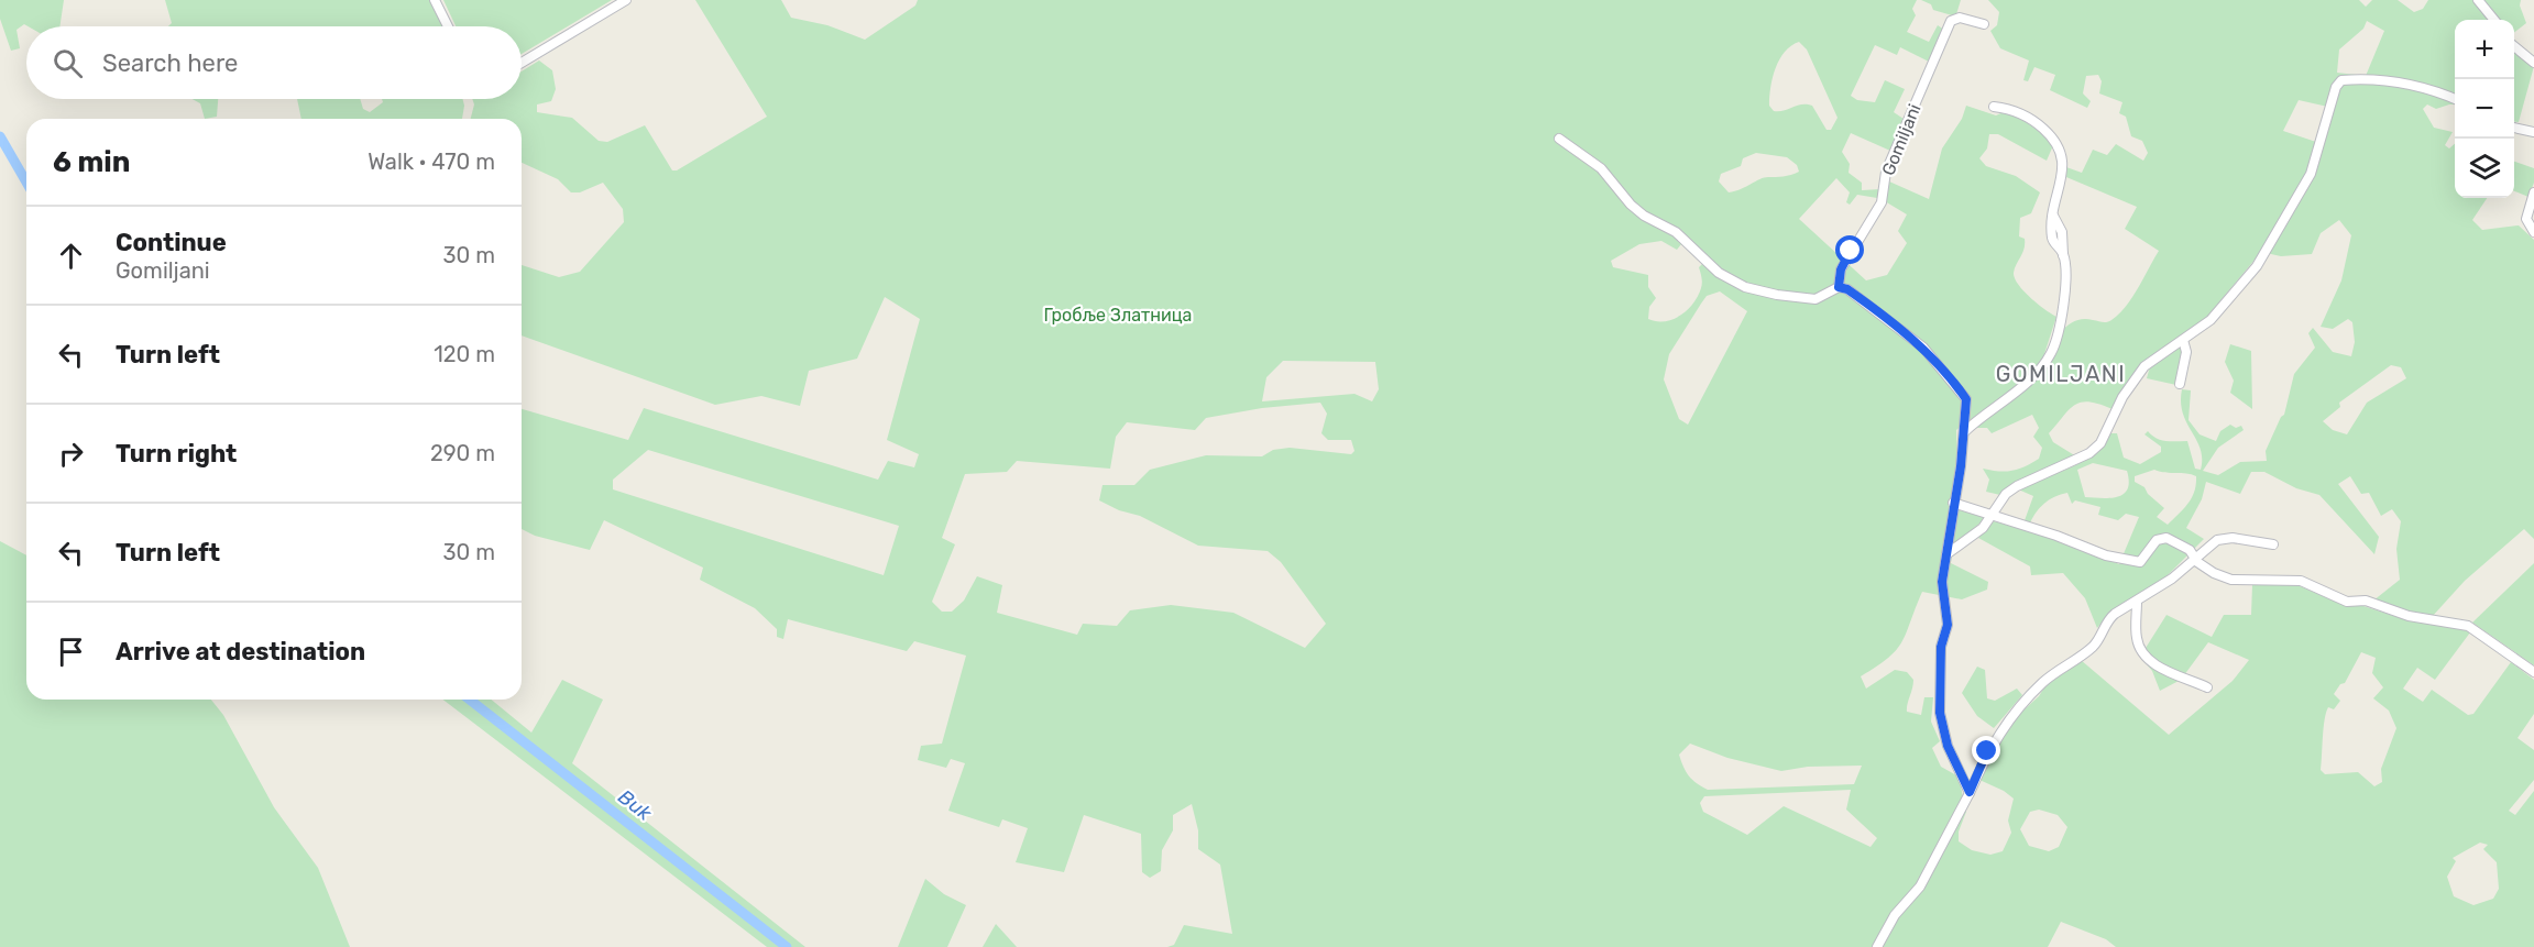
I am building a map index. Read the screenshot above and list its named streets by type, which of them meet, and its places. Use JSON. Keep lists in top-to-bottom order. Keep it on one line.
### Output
{"streets":{"street":["Gomiljani"]},"districts":["GOMILJANI"],"water":["Buk"],"parks":["Гробље Златница"],"page":{"map_buttons":["+","−"],"search":"Search here","heading":["6 min","Walk · 470 m"],"list":[["Continue","Gomiljani","30 m"],["Turn left","120 m"],["Turn right","290 m"],["Turn left","30 m"],"Arrive at destination"]}}
